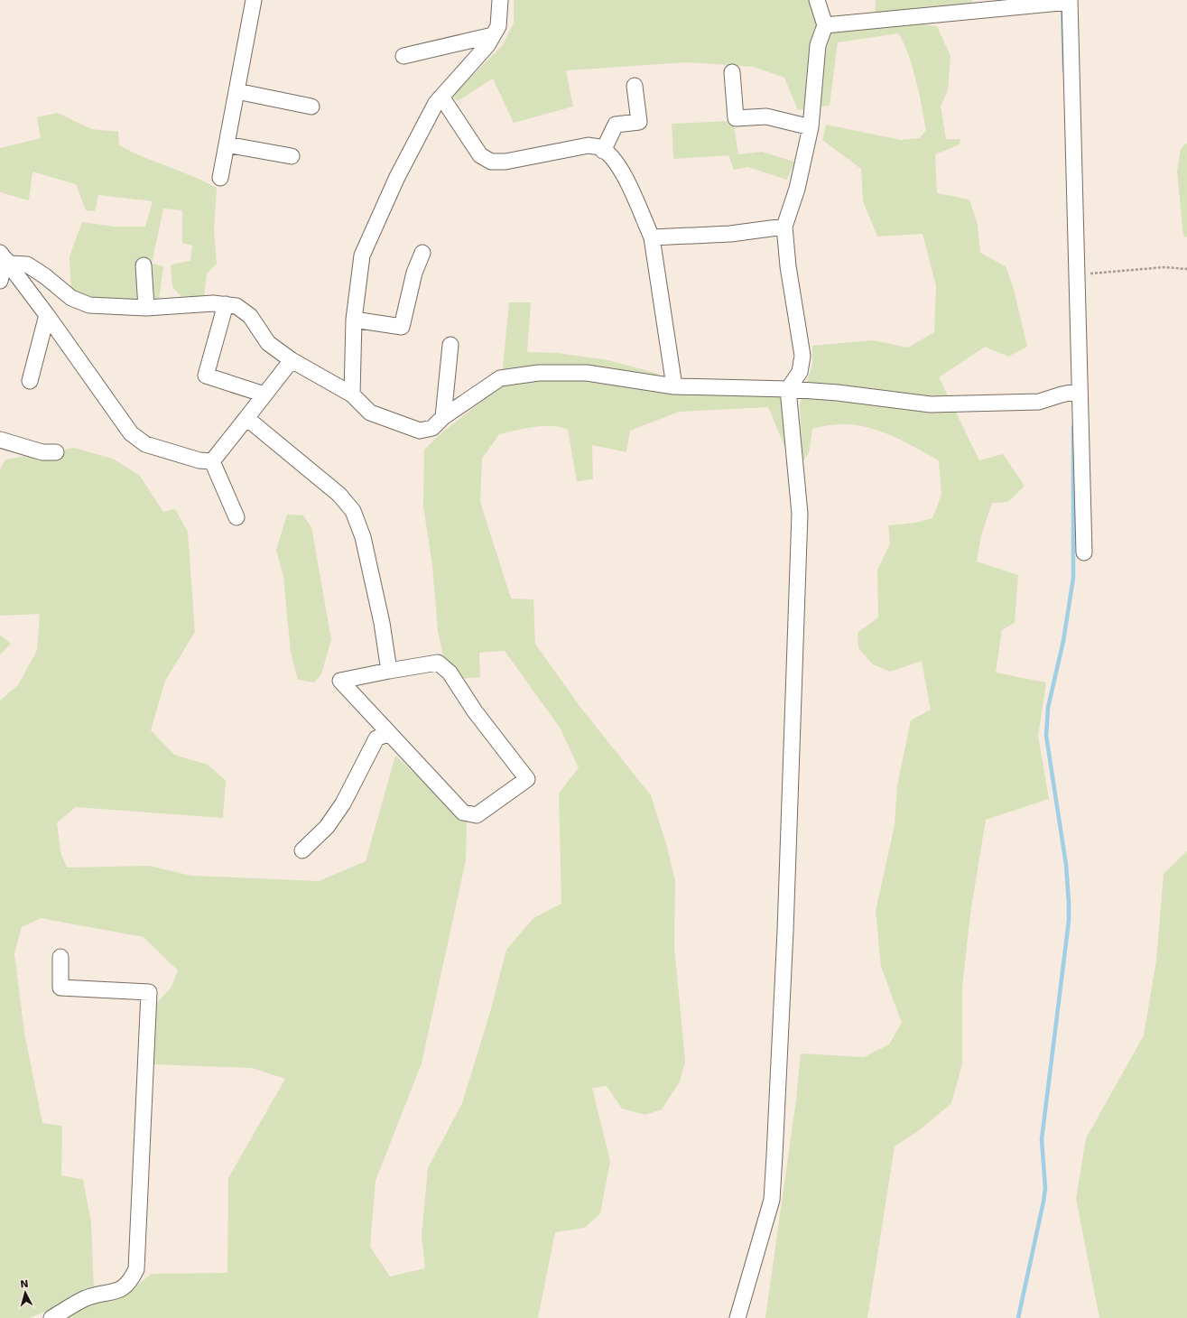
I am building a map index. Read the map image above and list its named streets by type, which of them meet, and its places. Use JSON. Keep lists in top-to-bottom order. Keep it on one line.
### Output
{"north":"top"}
